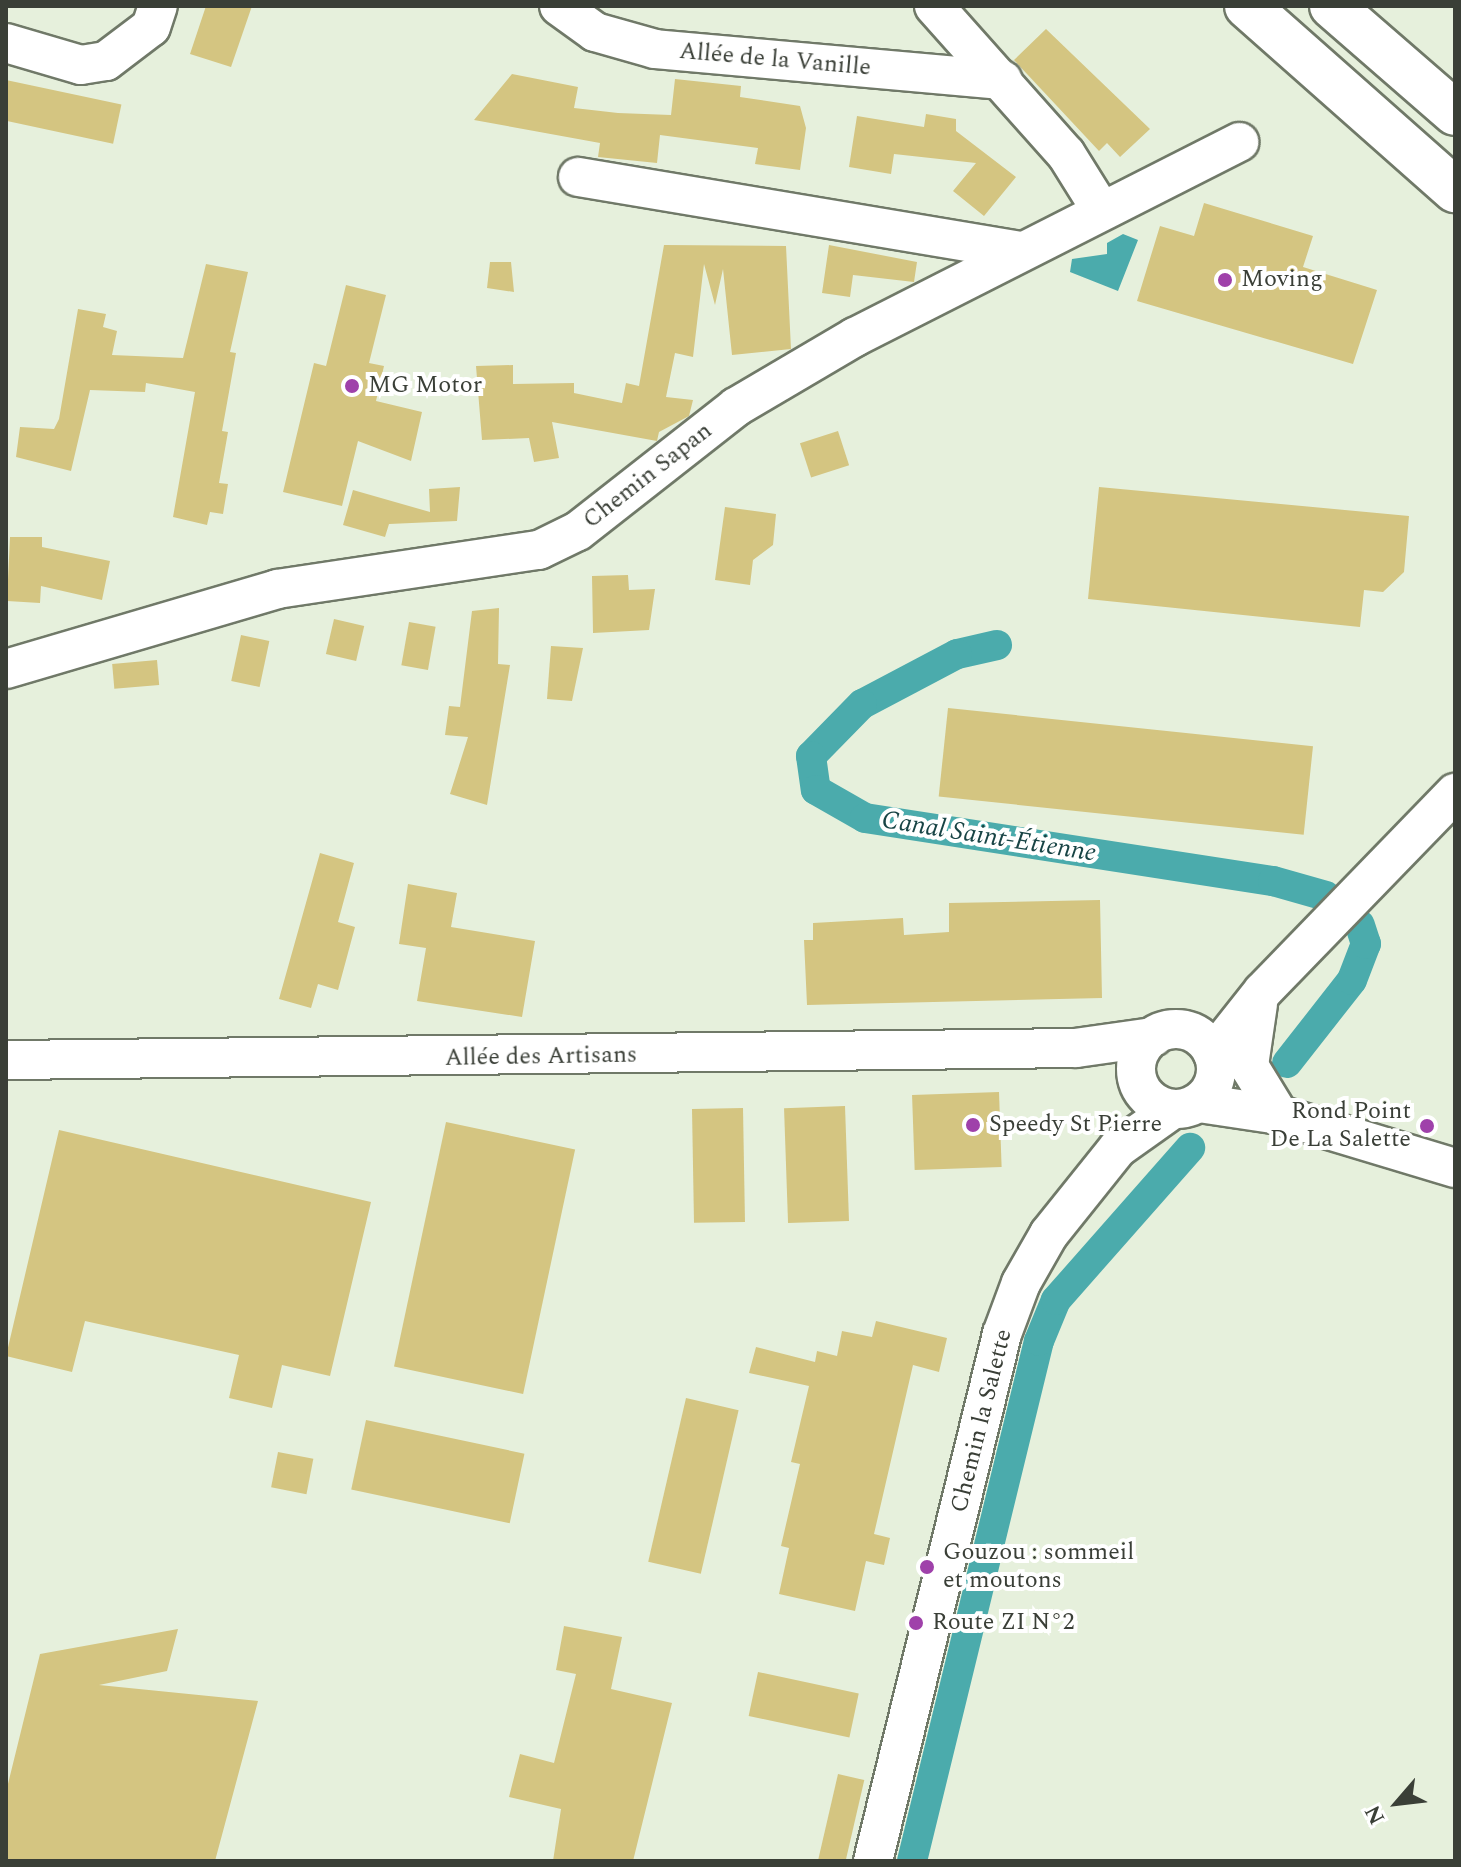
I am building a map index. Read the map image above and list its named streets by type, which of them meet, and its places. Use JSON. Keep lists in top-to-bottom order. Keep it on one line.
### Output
{"streets":{"street":["Allée de la Vanille","Chemin Sapan","Allée des Artisans","Chemin la Salette"]},"crossings":[["Allée des Artisans","Chemin la Salette"]],"water":["Canal Saint-Étienne"],"places":["Moving","MG Motor","Speedy St Pierre","Rond Point De La Salette","Gouzou : sommeil et moutons","Route ZI N°2"],"north":"bottom left"}
